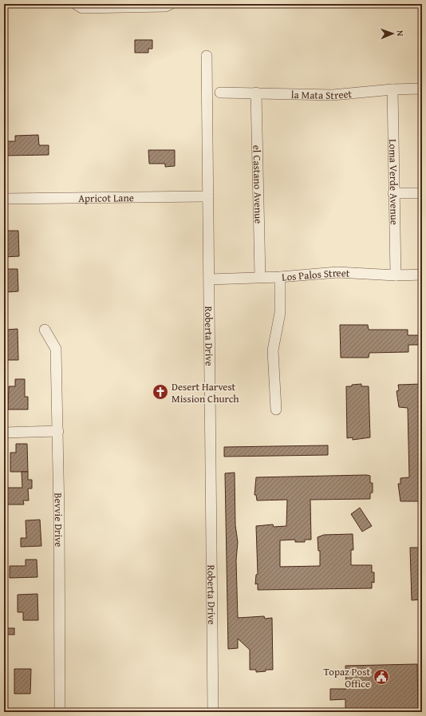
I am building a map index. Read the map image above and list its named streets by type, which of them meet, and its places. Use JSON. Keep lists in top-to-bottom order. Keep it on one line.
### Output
{"streets":{"street":["la Mata Street","Loma Verde Avenue","el Castano Avenue","Apricot Lane","Los Palos Street","Roberta Drive","Bevvie Drive"]},"crossings":[["la Mata Street","Loma Verde Avenue"],["la Mata Street","el Castano Avenue"],["Loma Verde Avenue","Los Palos Street"],["el Castano Avenue","Los Palos Street"],["Apricot Lane","Roberta Drive"],["Los Palos Street","Roberta Drive"]],"places":{"church":["Desert Harvest Mission Church"],"public building":["Topaz Post Office"]},"north":"right"}
